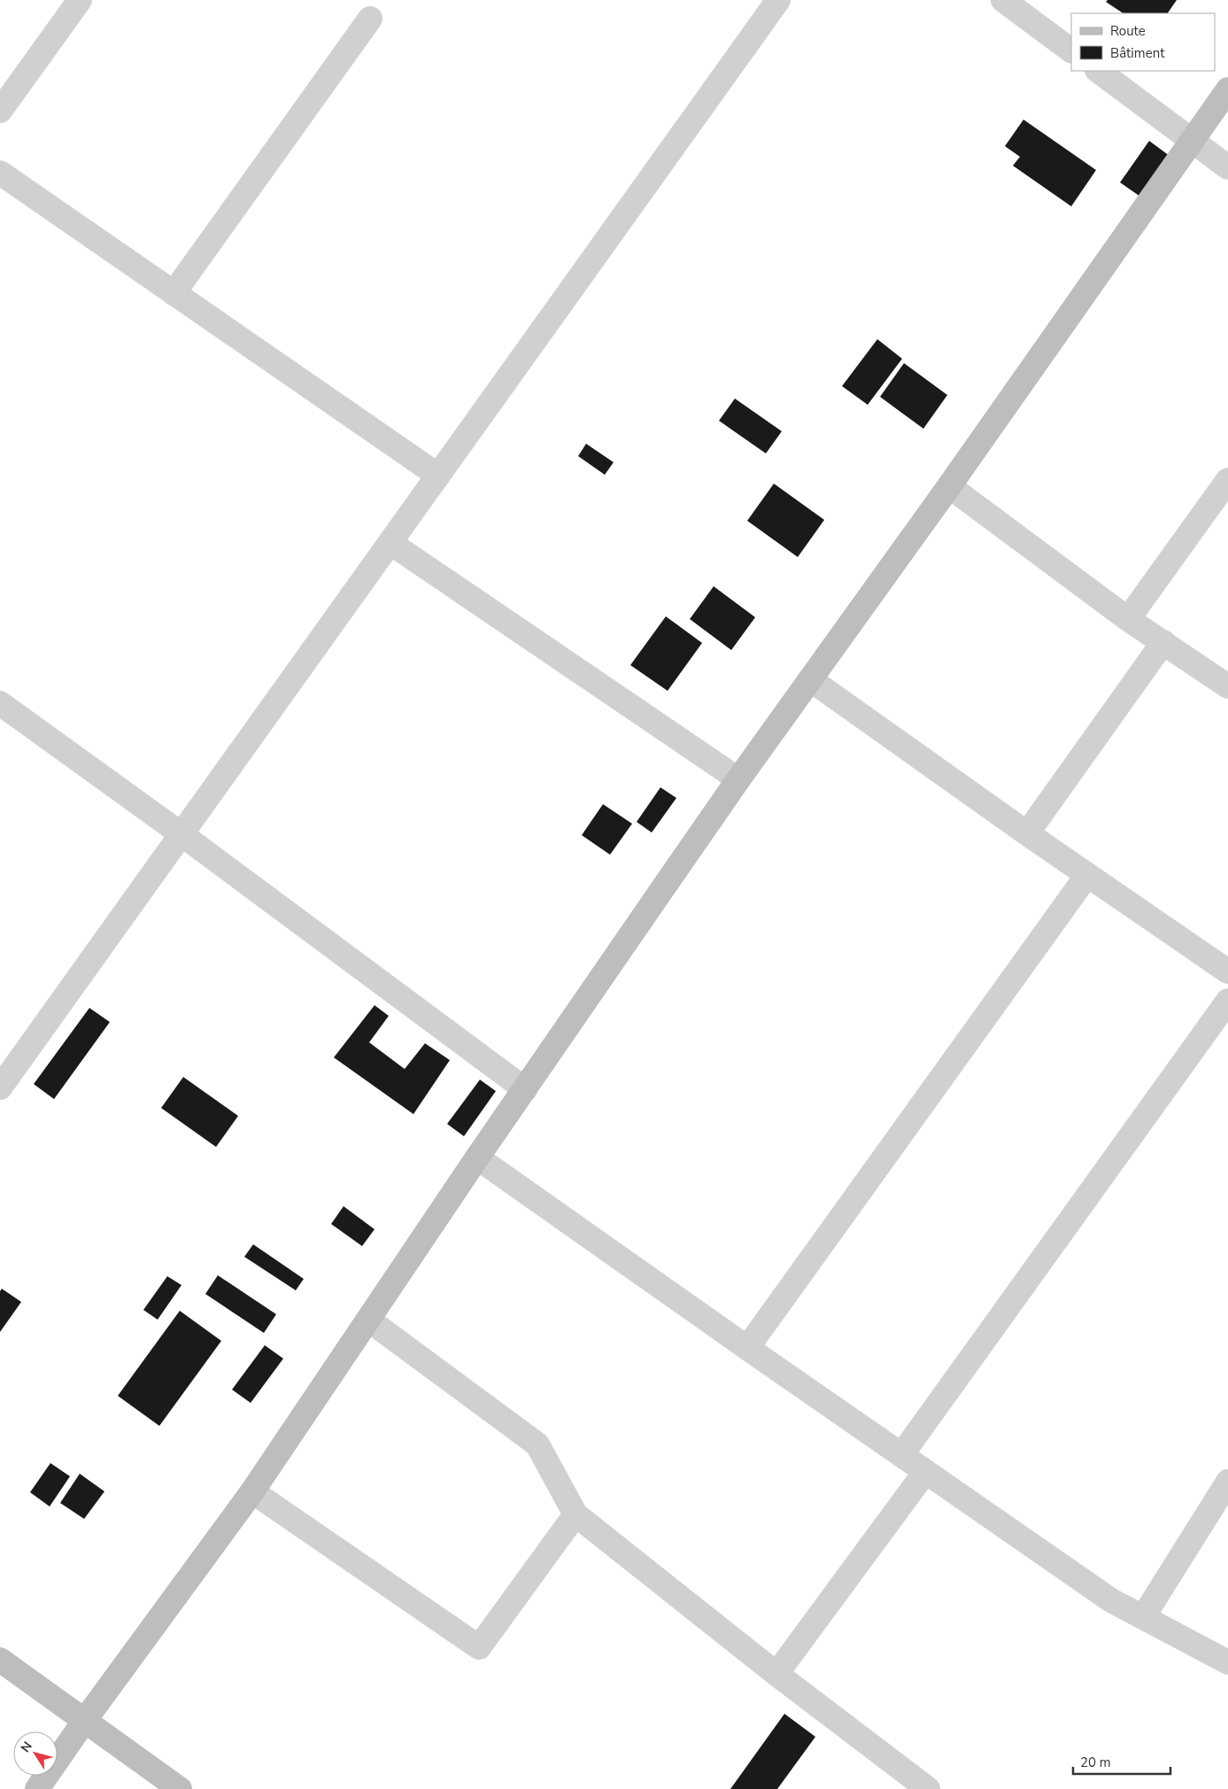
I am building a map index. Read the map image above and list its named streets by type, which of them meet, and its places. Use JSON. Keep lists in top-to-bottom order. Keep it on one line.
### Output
{"legend":["Route","Bâtiment"],"scale_bar":"20 m","north":"top left"}
